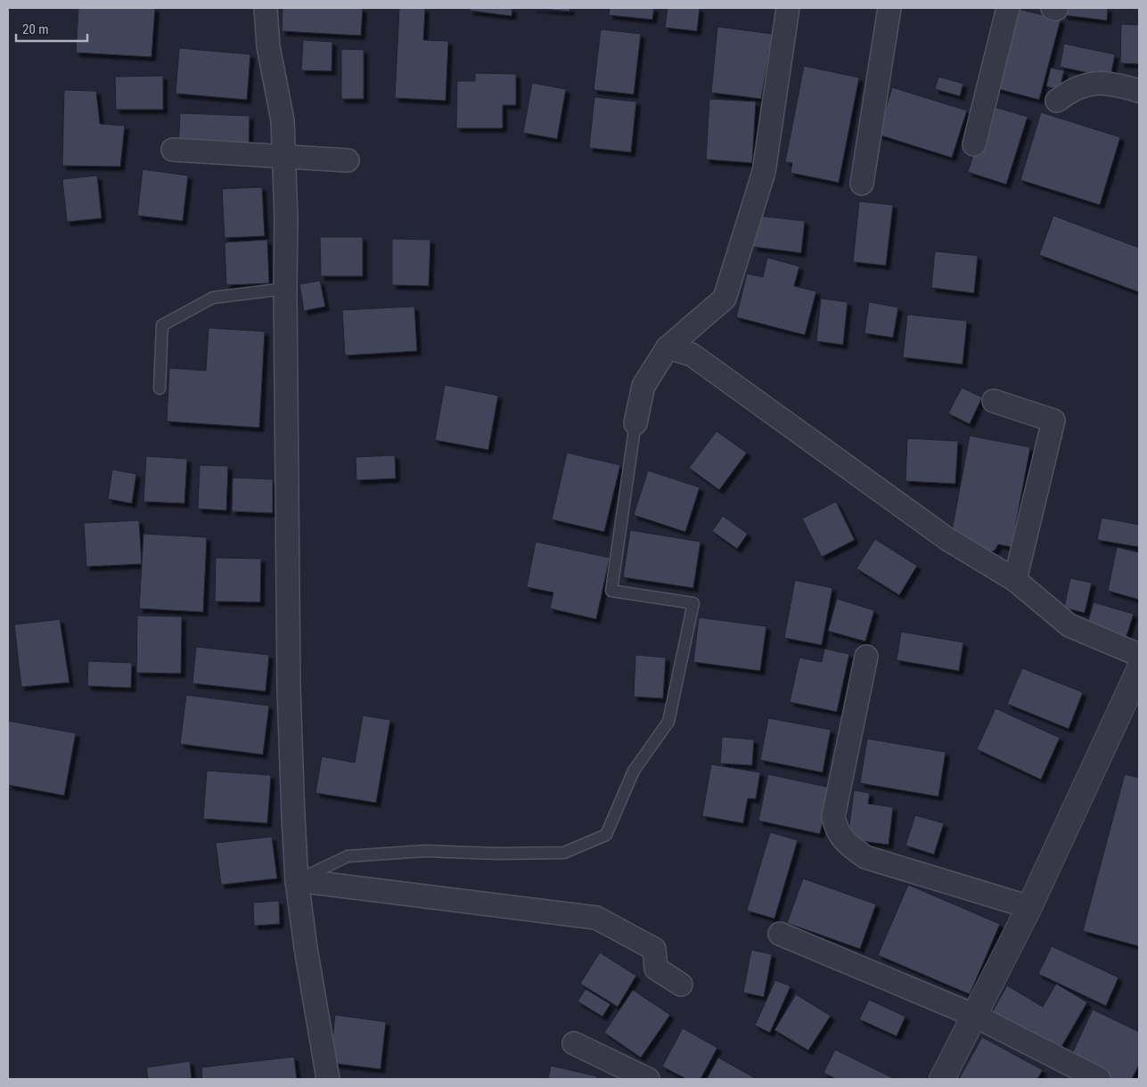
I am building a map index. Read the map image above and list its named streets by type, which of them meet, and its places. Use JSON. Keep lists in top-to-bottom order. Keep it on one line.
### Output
{"scale_bar":"20 m"}
